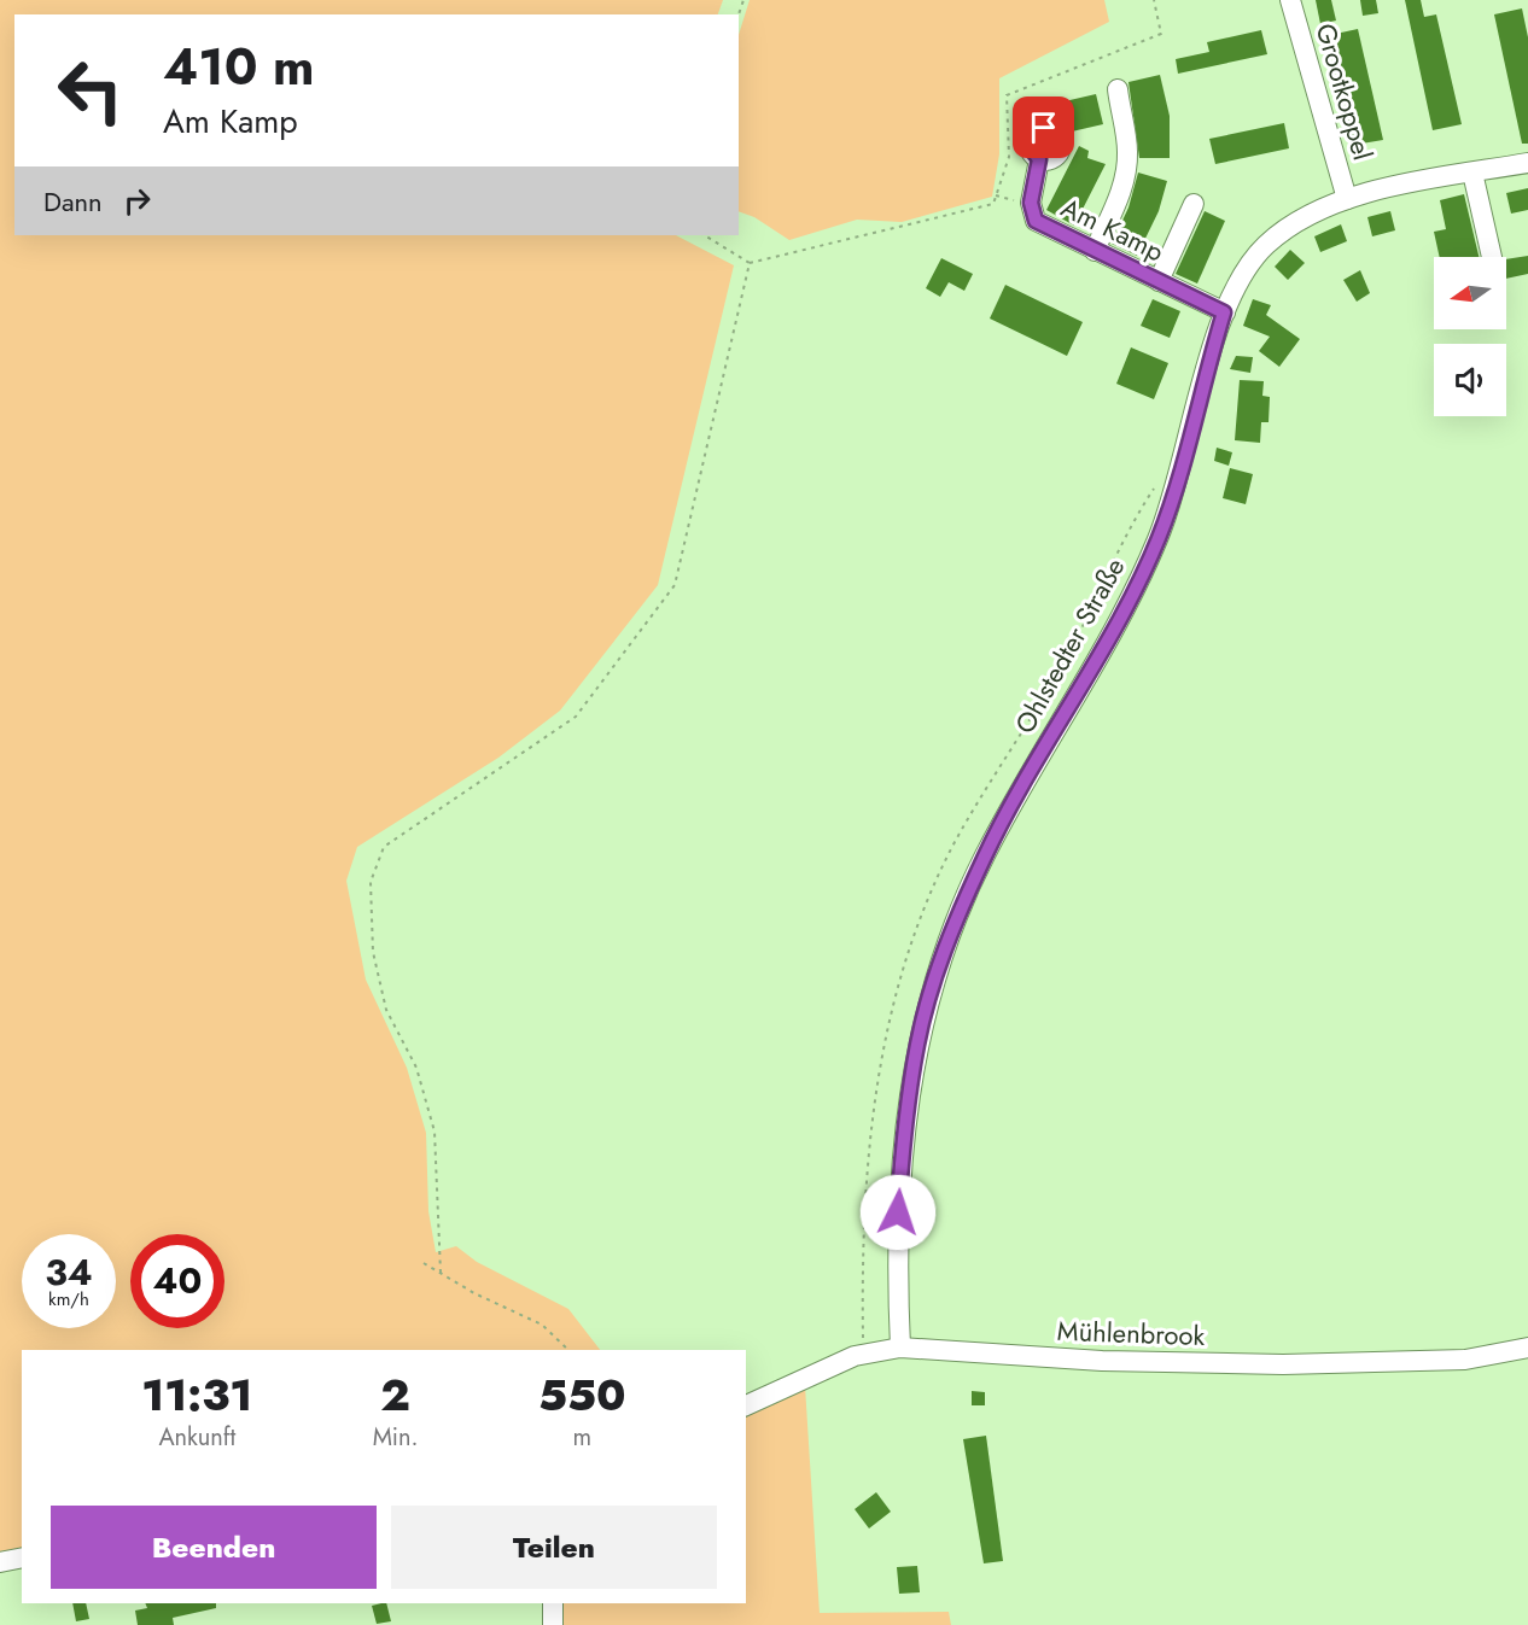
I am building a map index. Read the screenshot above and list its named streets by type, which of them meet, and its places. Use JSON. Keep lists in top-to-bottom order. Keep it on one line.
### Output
{"streets":{"street":["Grootkoppel","Am Kamp","Ohlstedter Straße","Mühlenbrook"]},"crossings":[["Grootkoppel","Ohlstedter Straße"],["Am Kamp","Ohlstedter Straße"],["Ohlstedter Straße","Mühlenbrook"]],"north":"left","page":{"turn":["410 m","Am Kamp"],"then":"Dann","speed":"34 km/h","limit":"40","eta":["11:31","Ankunft","2","Min.","550","m"],"buttons":["Beenden","Teilen"]}}
